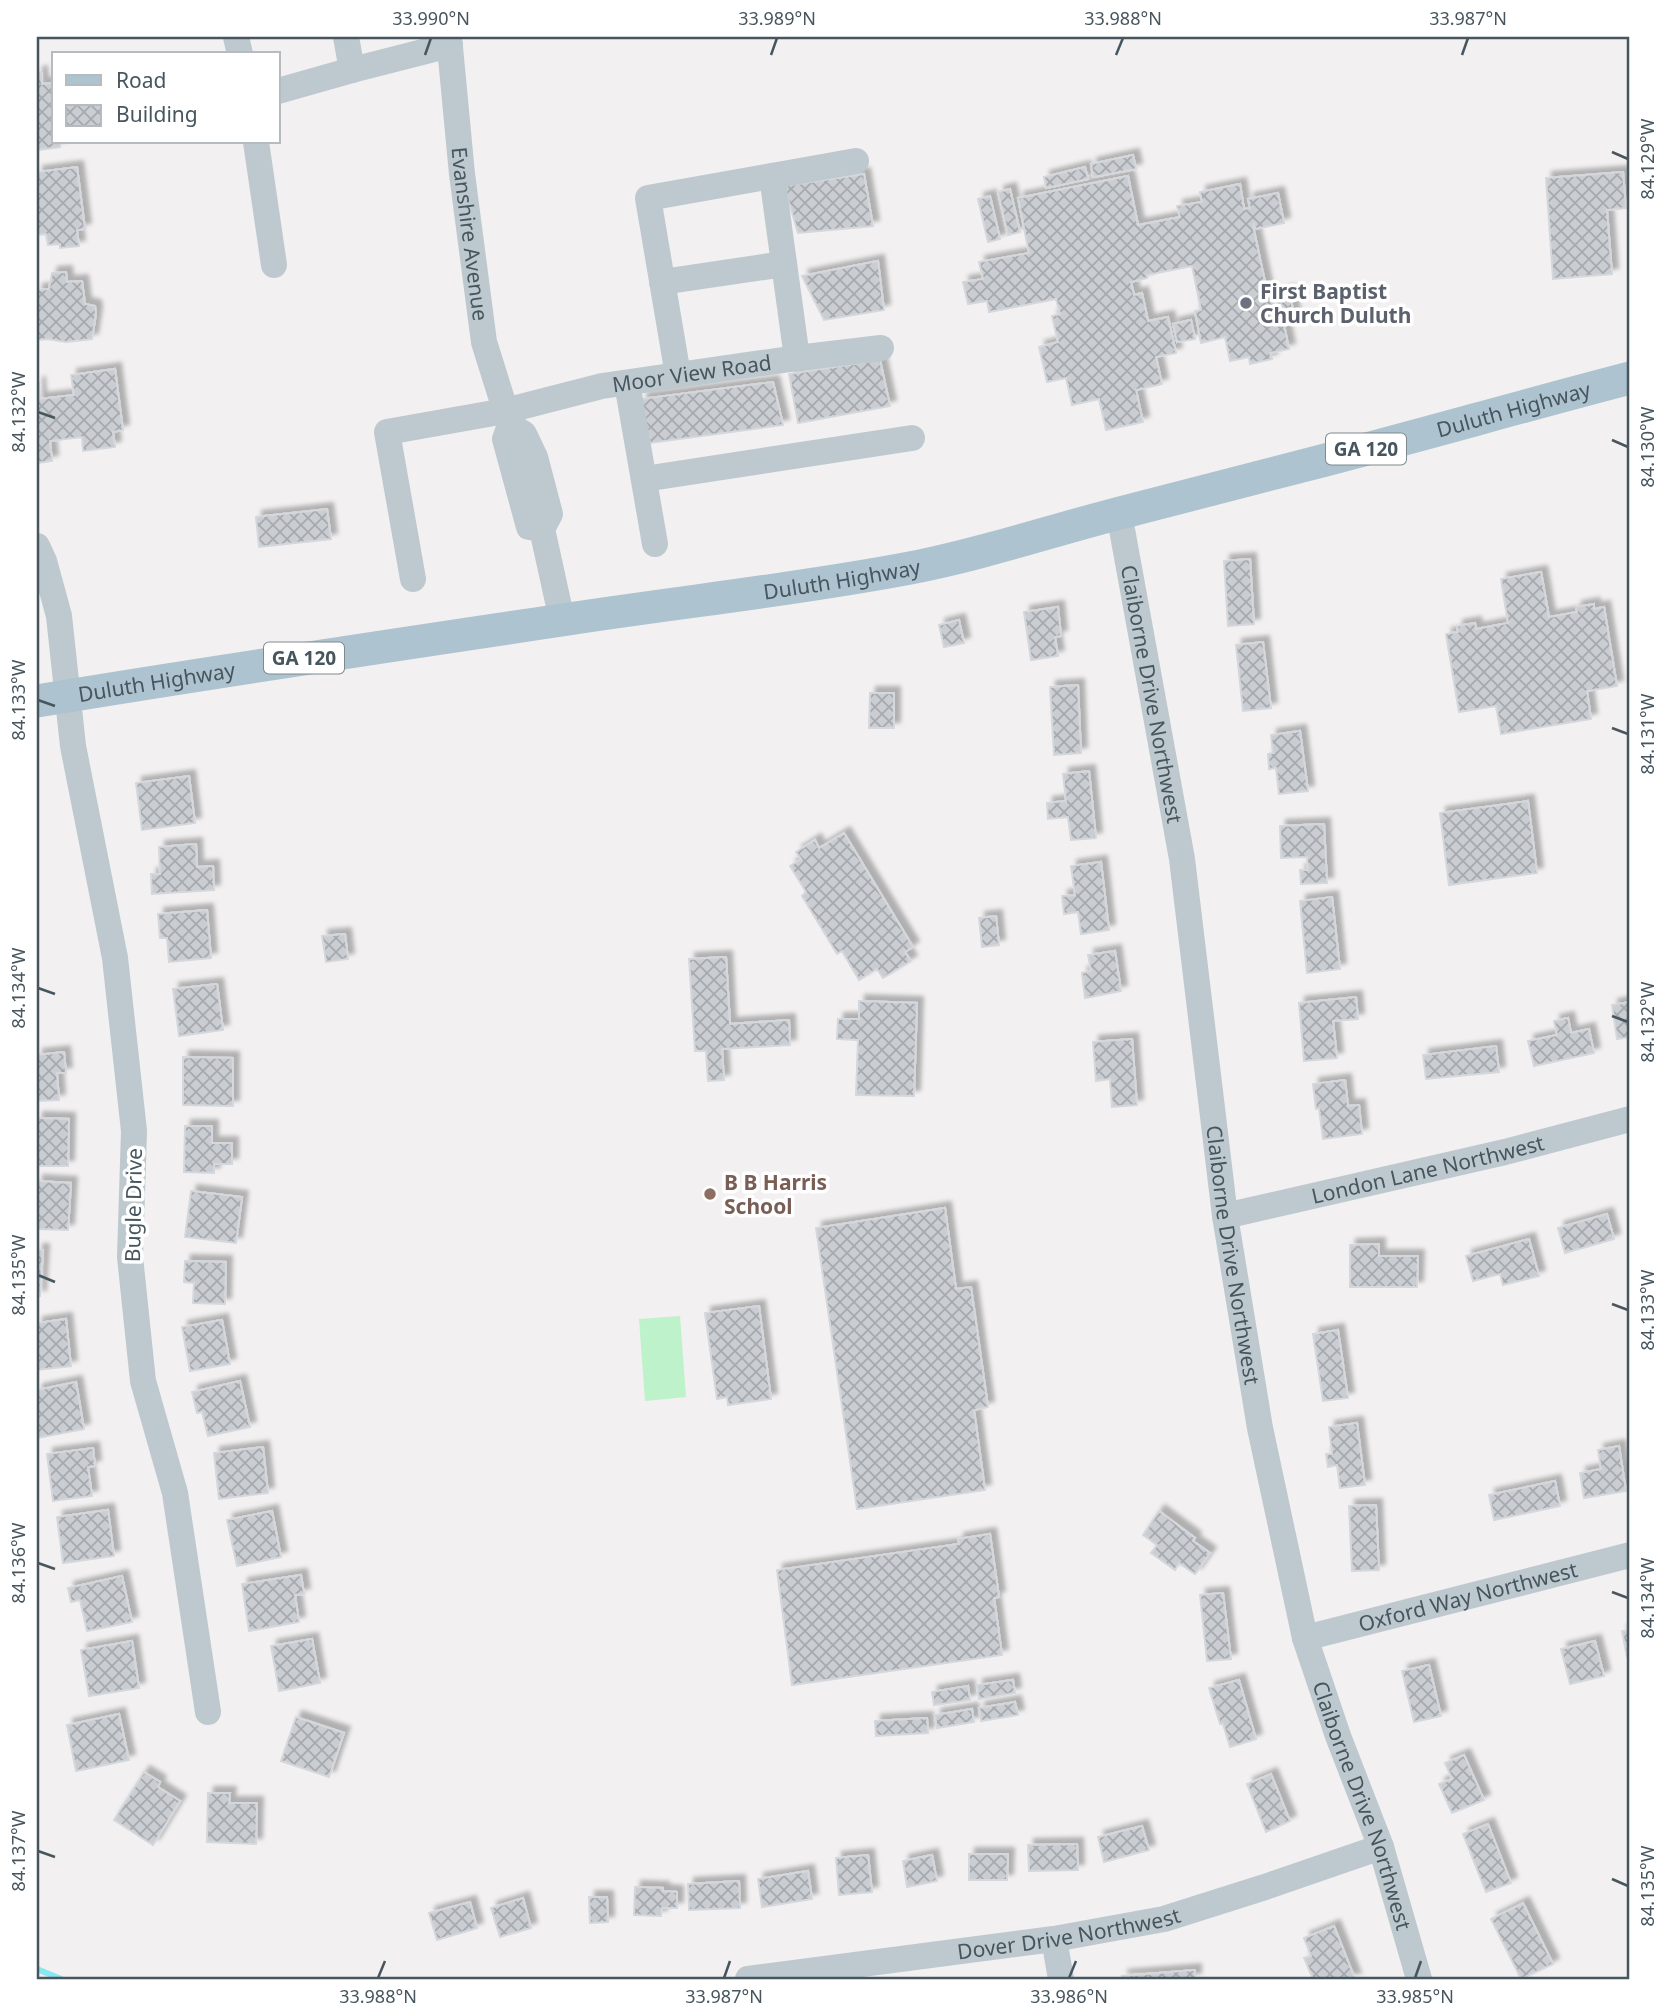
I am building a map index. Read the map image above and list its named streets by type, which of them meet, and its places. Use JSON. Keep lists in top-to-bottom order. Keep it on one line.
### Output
{"streets":{"main road":["Duluth Highway","GA 120"],"street":["Evanshire Avenue","Moor View Road","Claiborne Drive Northwest","London Lane Northwest","Bugle Drive","Oxford Way Northwest","Dover Drive Northwest"]},"crossings":[["Evanshire Avenue","Moor View Road"],["Evanshire Avenue","Duluth Highway"],["Duluth Highway","Claiborne Drive Northwest"],["Duluth Highway","Bugle Drive"],["Claiborne Drive Northwest","London Lane Northwest"],["Claiborne Drive Northwest","Oxford Way Northwest"],["Claiborne Drive Northwest","Dover Drive Northwest"]],"places":["First Baptist Church Duluth","B B Harris School"],"legend":["Road","Building"],"coordinates":["33.990°N","33.989°N","33.988°N","33.987°N","84.129°W","84.132°W","84.130°W","84.133°W","84.131°W","84.134°W","84.135°W","84.136°W","84.137°W","33.986°N","33.985°N"]}
